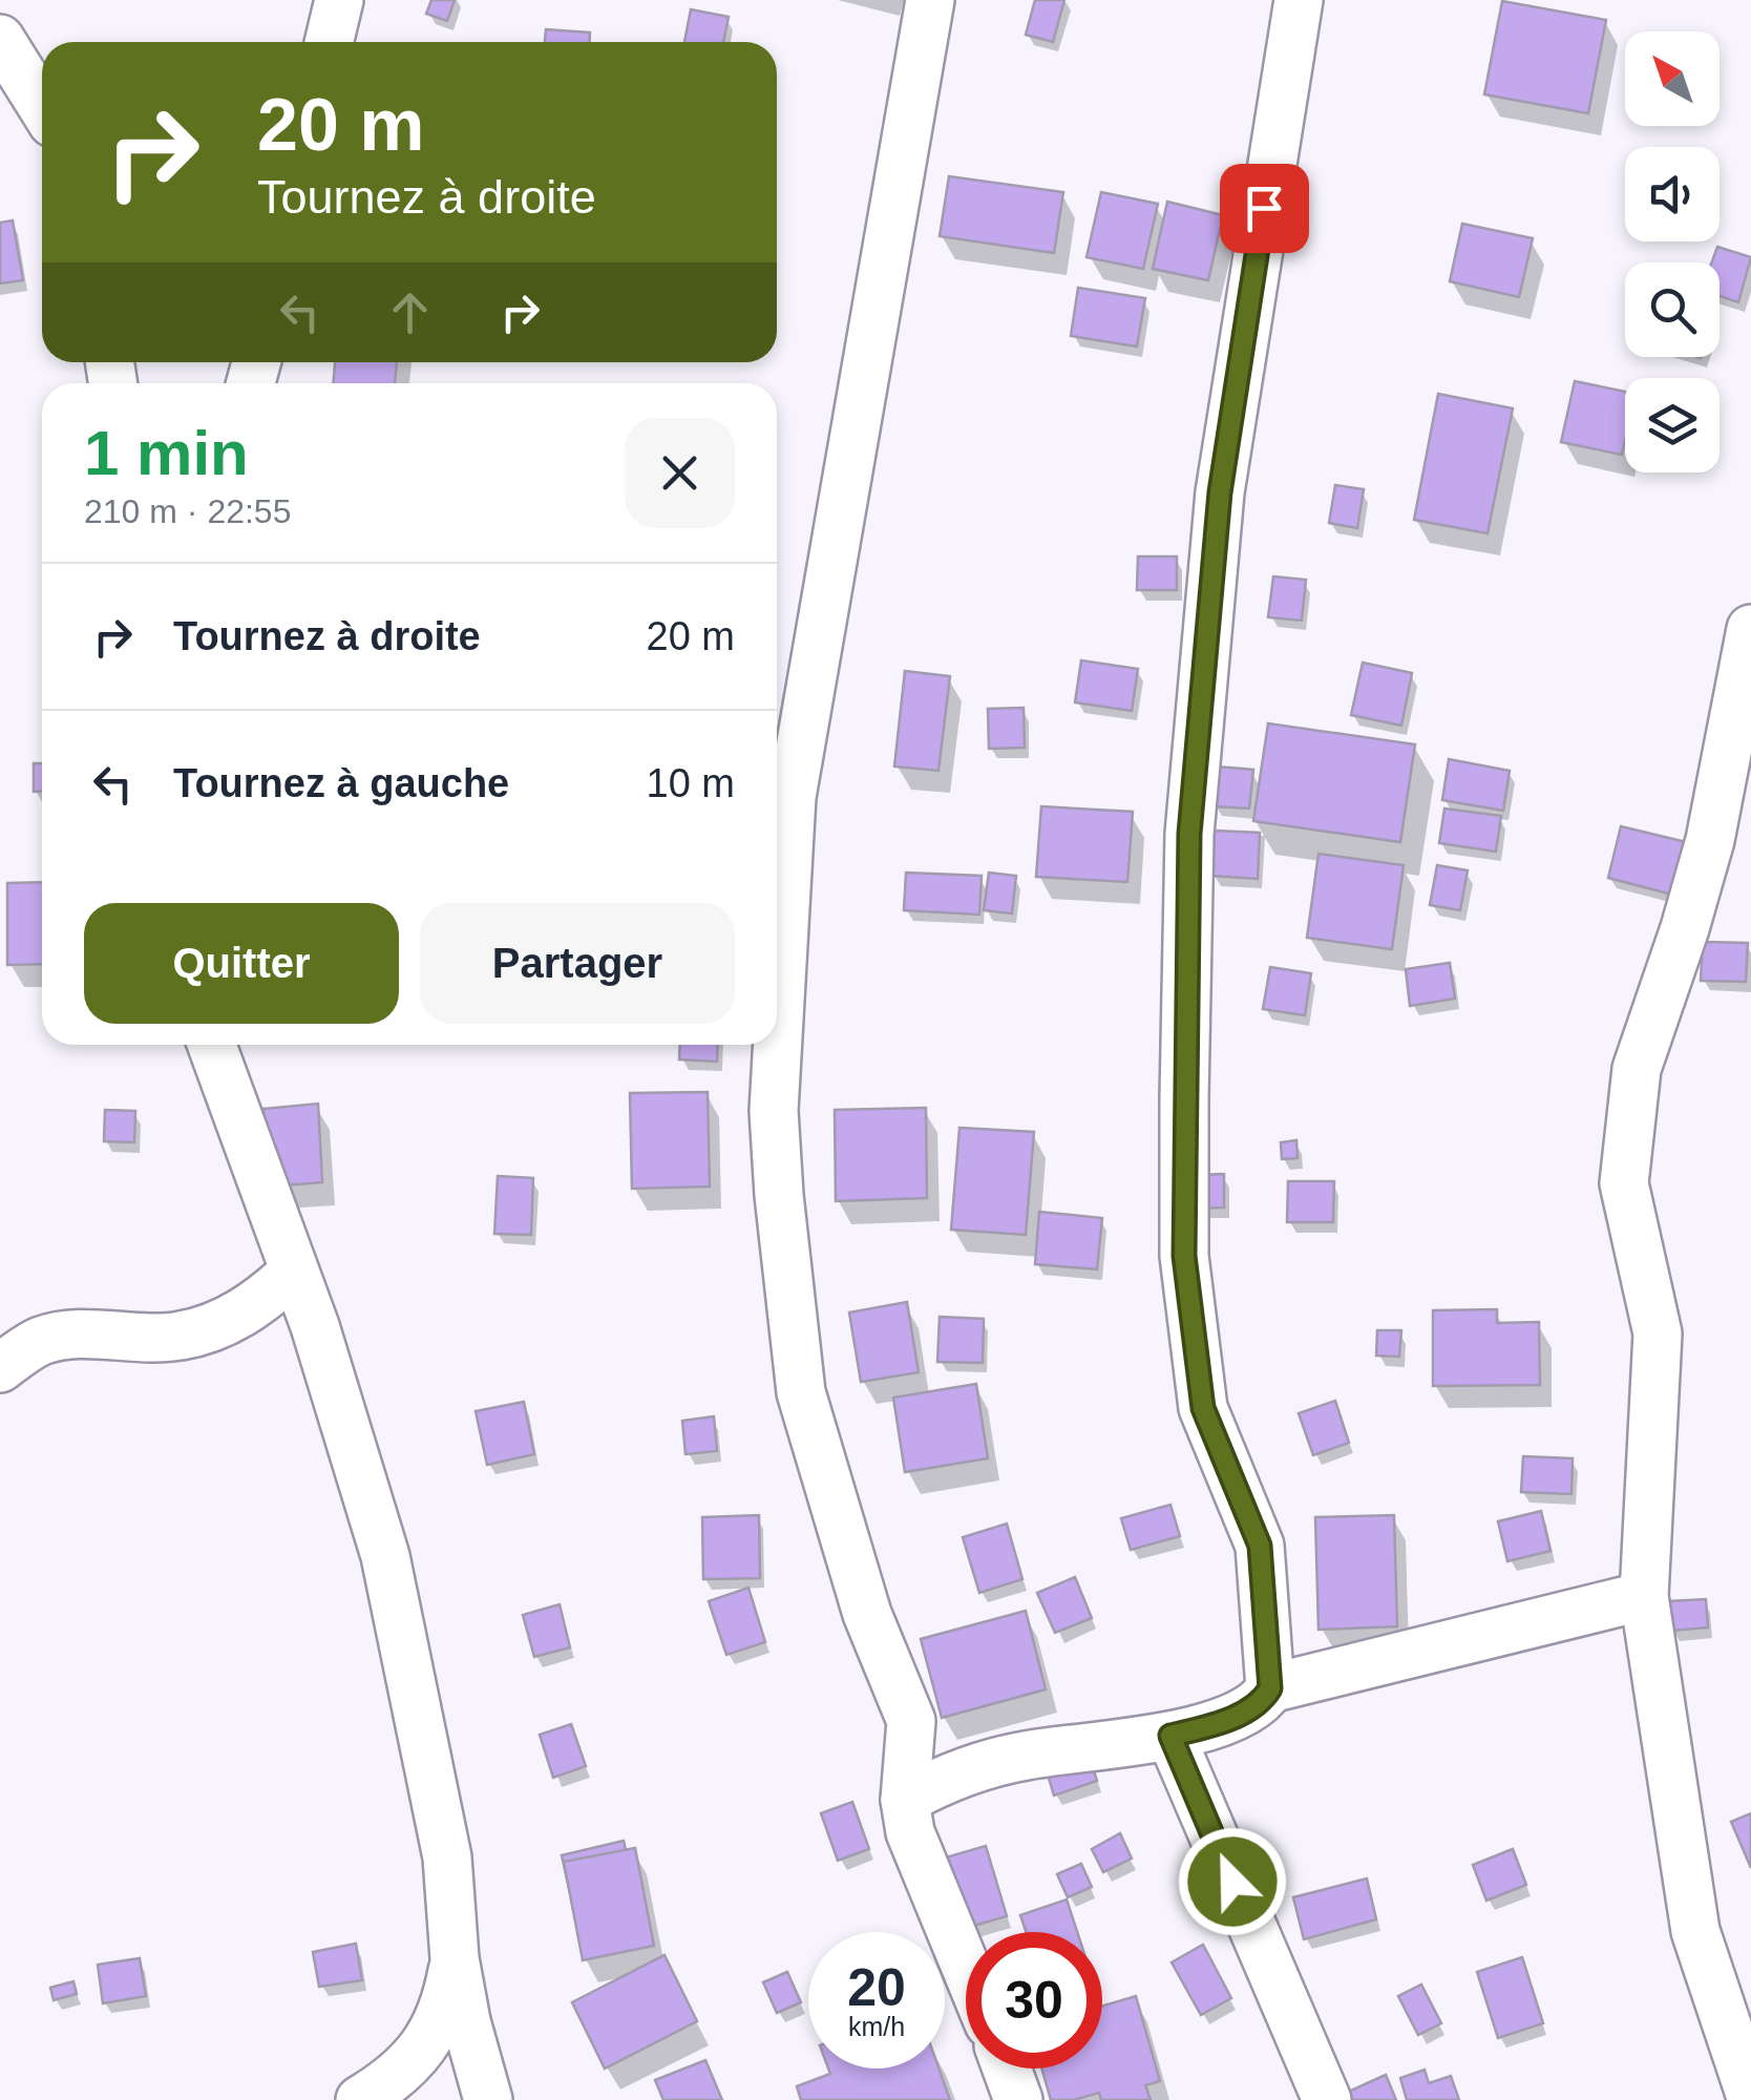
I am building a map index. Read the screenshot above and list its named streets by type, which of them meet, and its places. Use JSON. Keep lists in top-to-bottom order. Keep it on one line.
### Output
{"north":"top left","page":{"turn":["20 m","Tournez à droite"],"heading":["1 min","210 m · 22:55"],"list":[{"name":"Tournez à droite","value":"20 m"},{"name":"Tournez à gauche","value":"10 m"}],"buttons":["Quitter","Partager"],"speed":"20 km/h","limit":"30"}}
